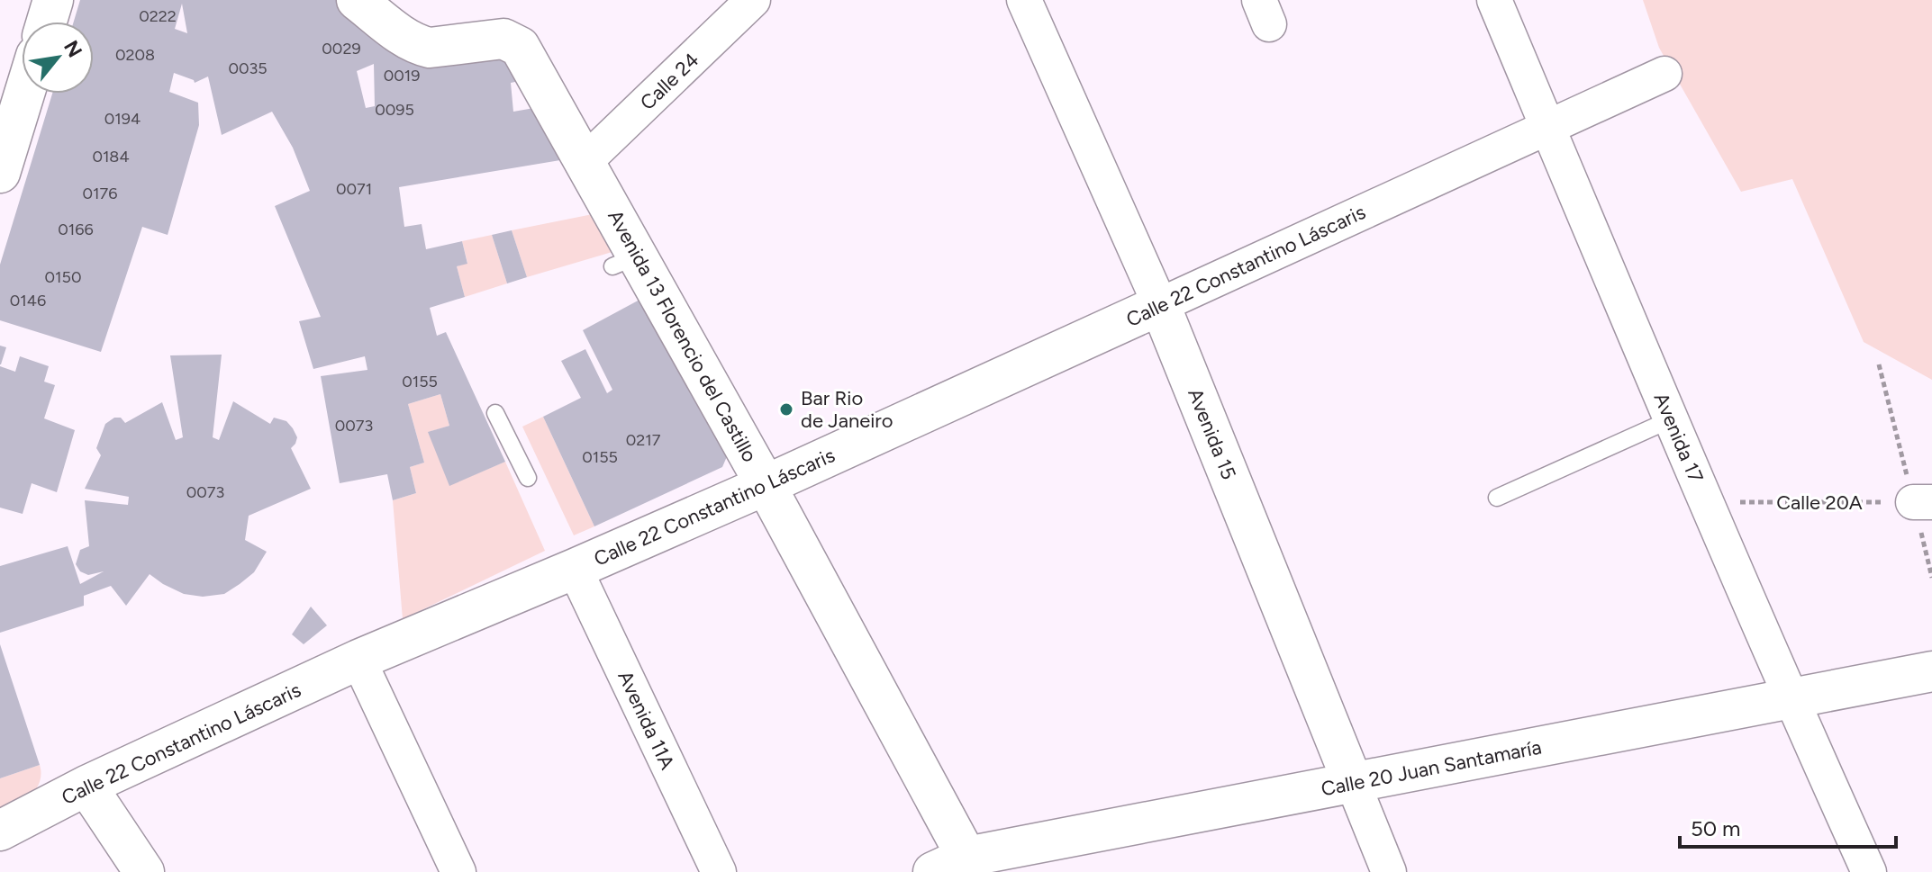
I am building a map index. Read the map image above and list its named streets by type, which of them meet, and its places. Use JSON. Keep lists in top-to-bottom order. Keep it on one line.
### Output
{"streets":{"street":["Calle 24","Calle 22 Constantino Láscaris","Avenida 13 Florencio del Castillo","Avenida 15","Avenida 17","Avenida 11A","Calle 20 Juan Santamaría"],"path":["Calle 20A"]},"crossings":[["Calle 24","Avenida 13 Florencio del Castillo"],["Calle 22 Constantino Láscaris","Avenida 13 Florencio del Castillo"],["Calle 22 Constantino Láscaris","Avenida 15"],["Calle 22 Constantino Láscaris","Avenida 17"],["Calle 22 Constantino Láscaris","Avenida 11A"],["Avenida 13 Florencio del Castillo","Calle 20 Juan Santamaría"],["Avenida 15","Calle 20 Juan Santamaría"],["Avenida 17","Calle 20A"],["Avenida 17","Calle 20 Juan Santamaría"]],"places":["Bar Rio de Janeiro"],"house_numbers":["0222","0029","0208","0035","0019","0095","0194","0184","0071","0176","0166","0150","0146","0155","0073","0217","0155","0073"],"scale_bar":"50 m","north":"top right"}
